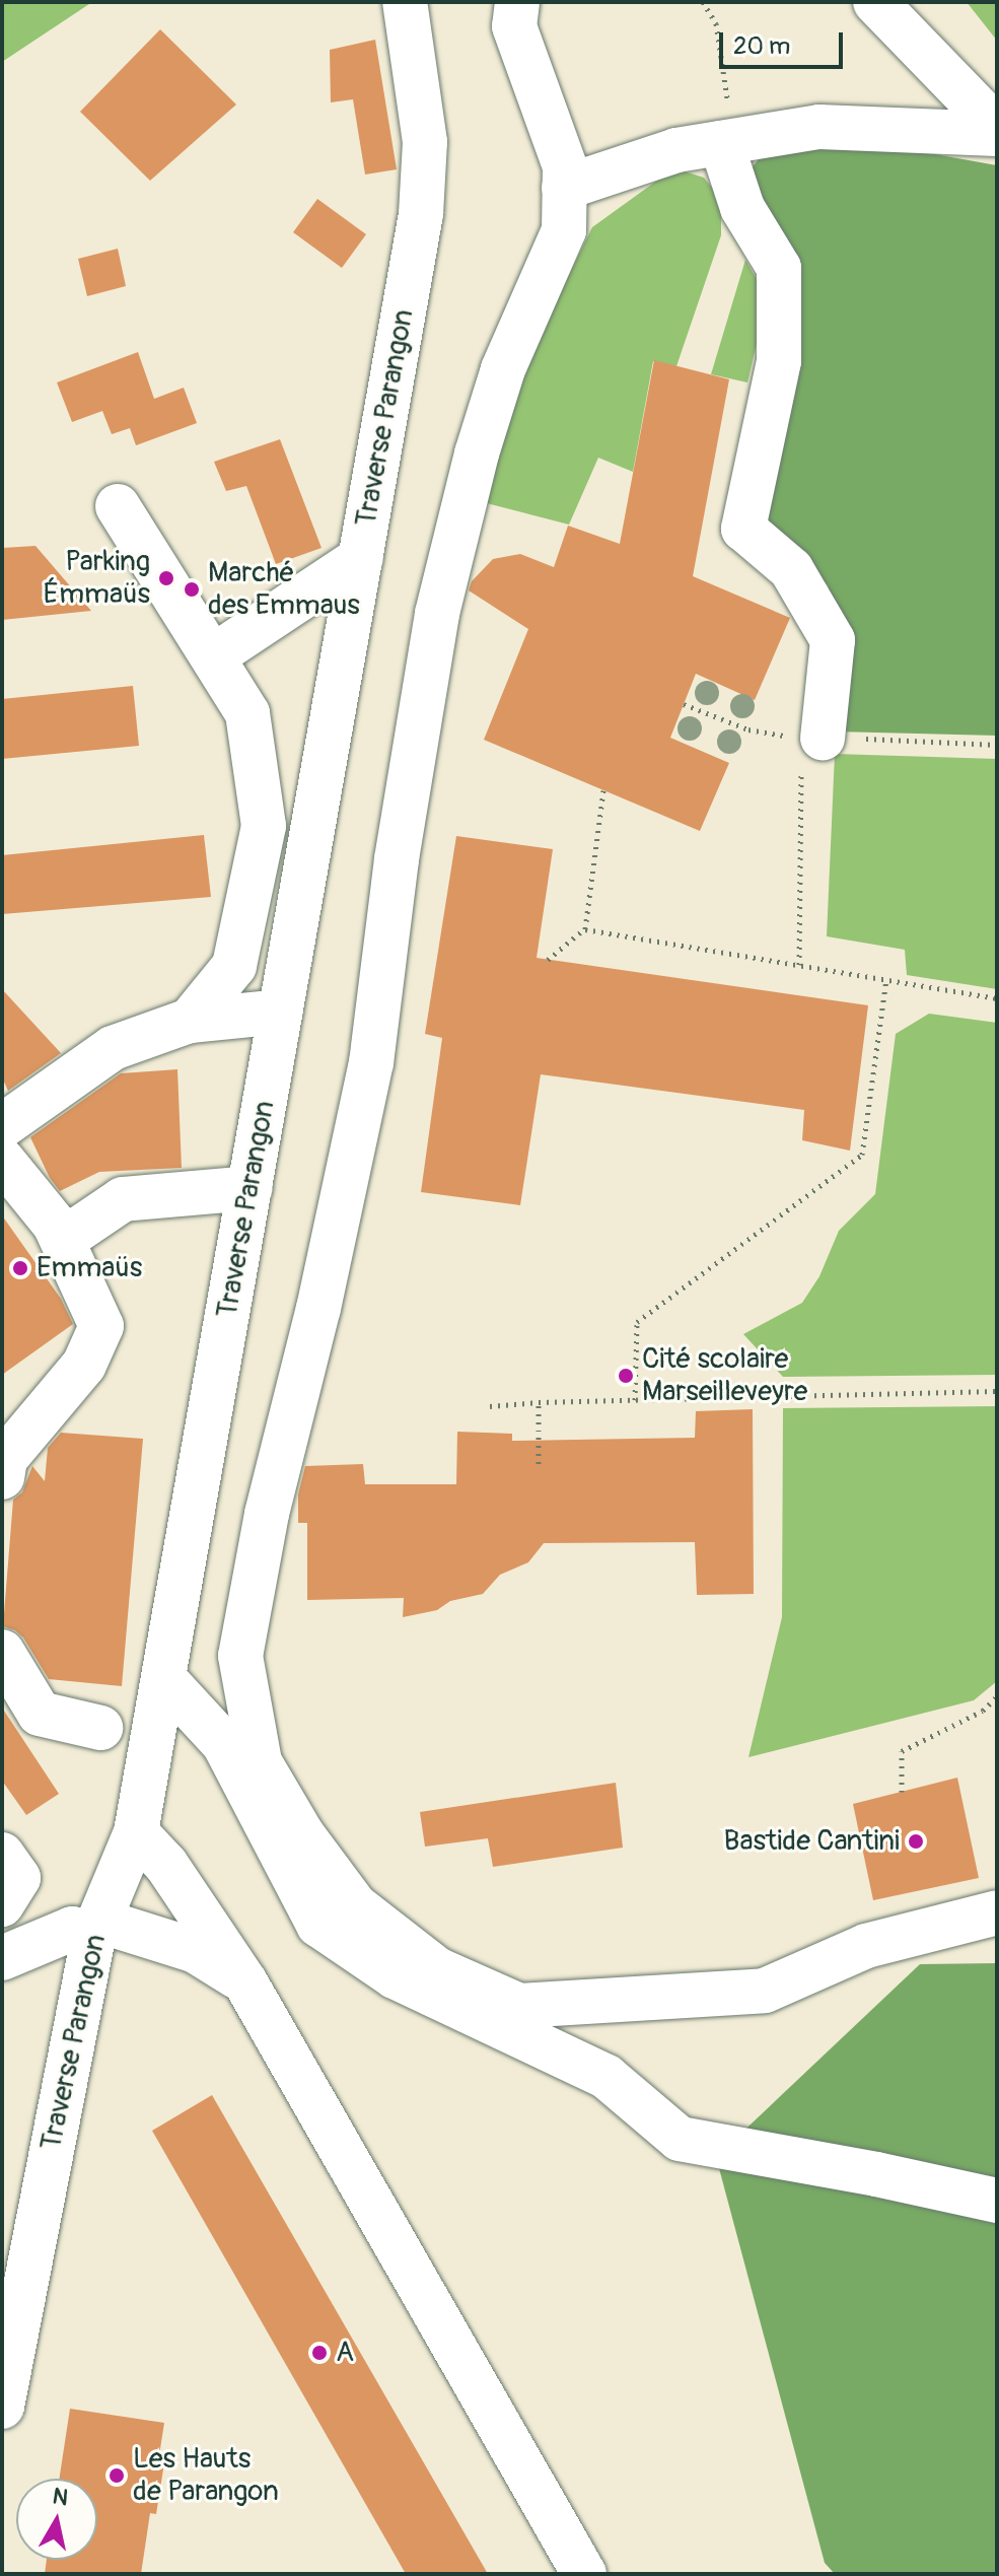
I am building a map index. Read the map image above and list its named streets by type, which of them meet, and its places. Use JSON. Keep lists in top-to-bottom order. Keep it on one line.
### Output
{"streets":{"street":["Traverse Parangon"]},"places":["Parking Émmaüs","Marché des Emmaus","Emmaüs","Cité scolaire Marseilleveyre","Bastide Cantini","A","Les Hauts de Parangon"],"scale_bar":"20 m","north":"top"}
